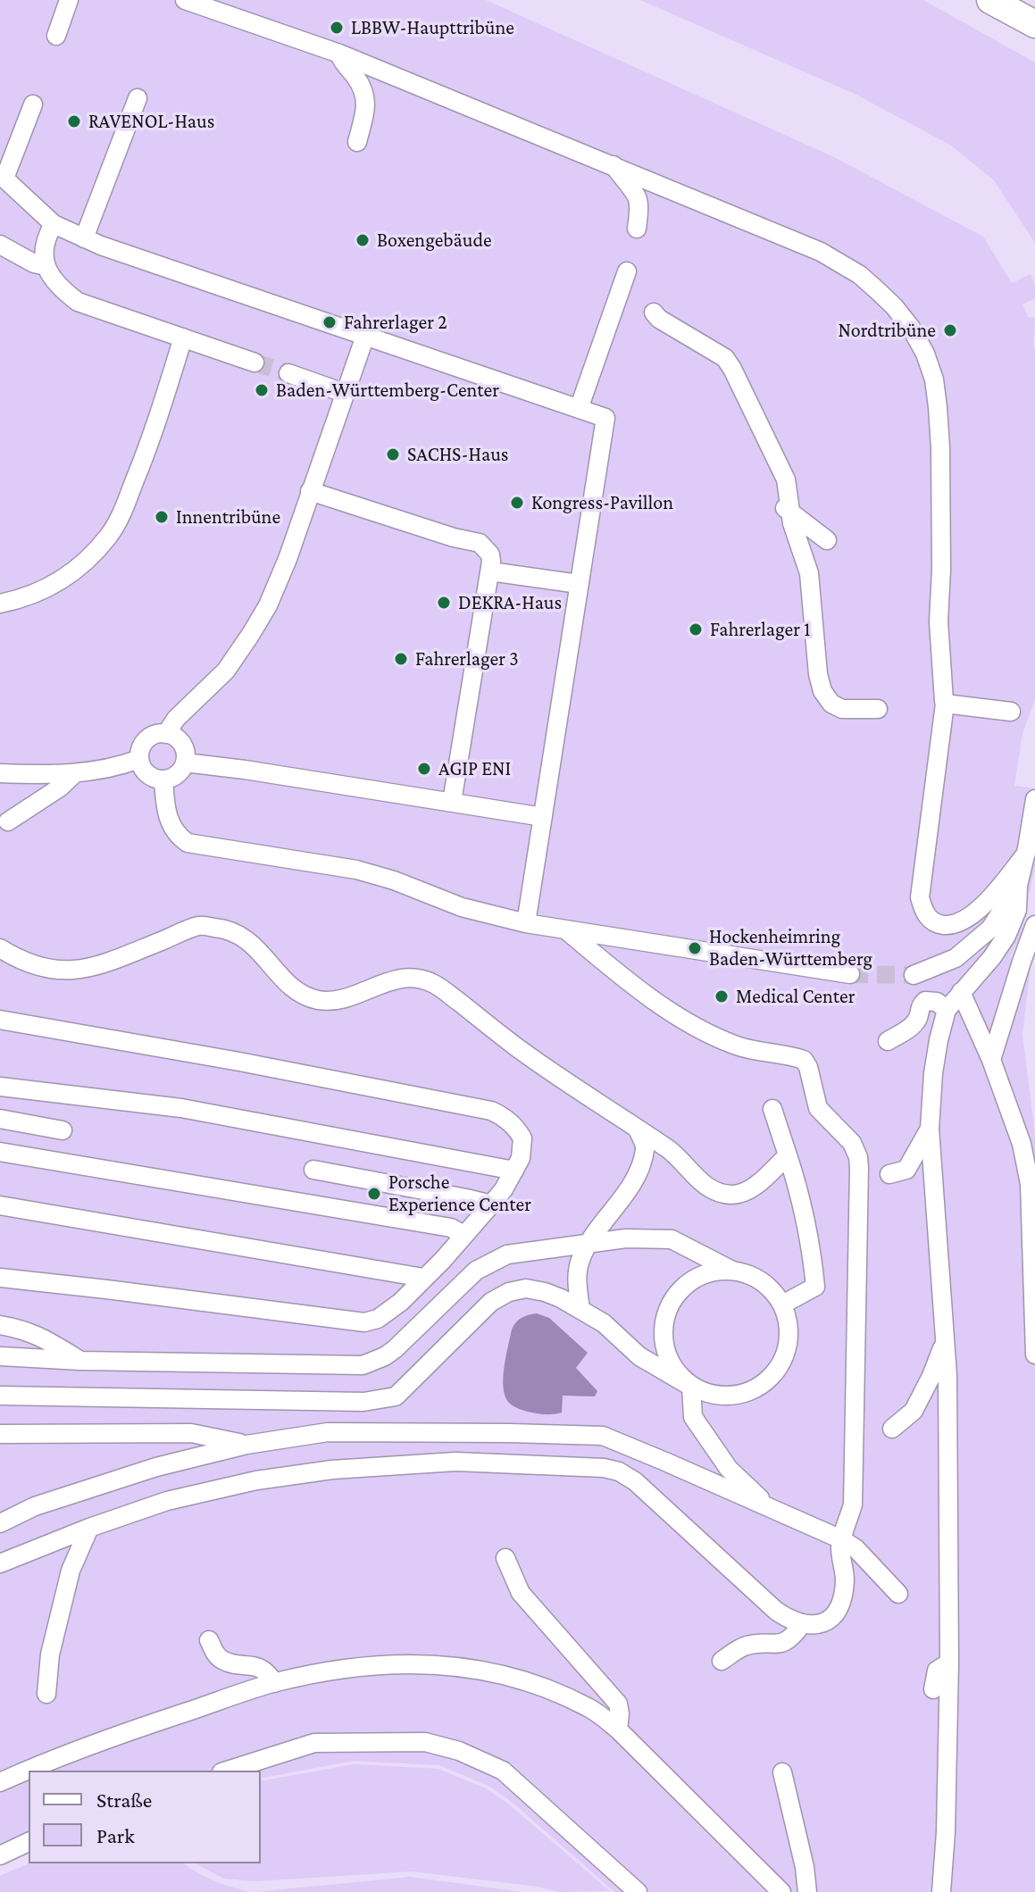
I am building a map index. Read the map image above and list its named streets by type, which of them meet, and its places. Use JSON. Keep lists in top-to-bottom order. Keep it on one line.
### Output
{"places":["LBBW-Haupttribüne","RAVENOL-Haus","Boxengebäude","Fahrerlager 2","Nordtribüne","Baden-Württemberg-Center","SACHS-Haus","Kongress-Pavillon","Innentribüne","DEKRA-Haus","Fahrerlager 1","Fahrerlager 3","AGIP ENI","Hockenheimring Baden-Württemberg","Medical Center","Porsche Experience Center"],"legend":["Straße","Park"]}
